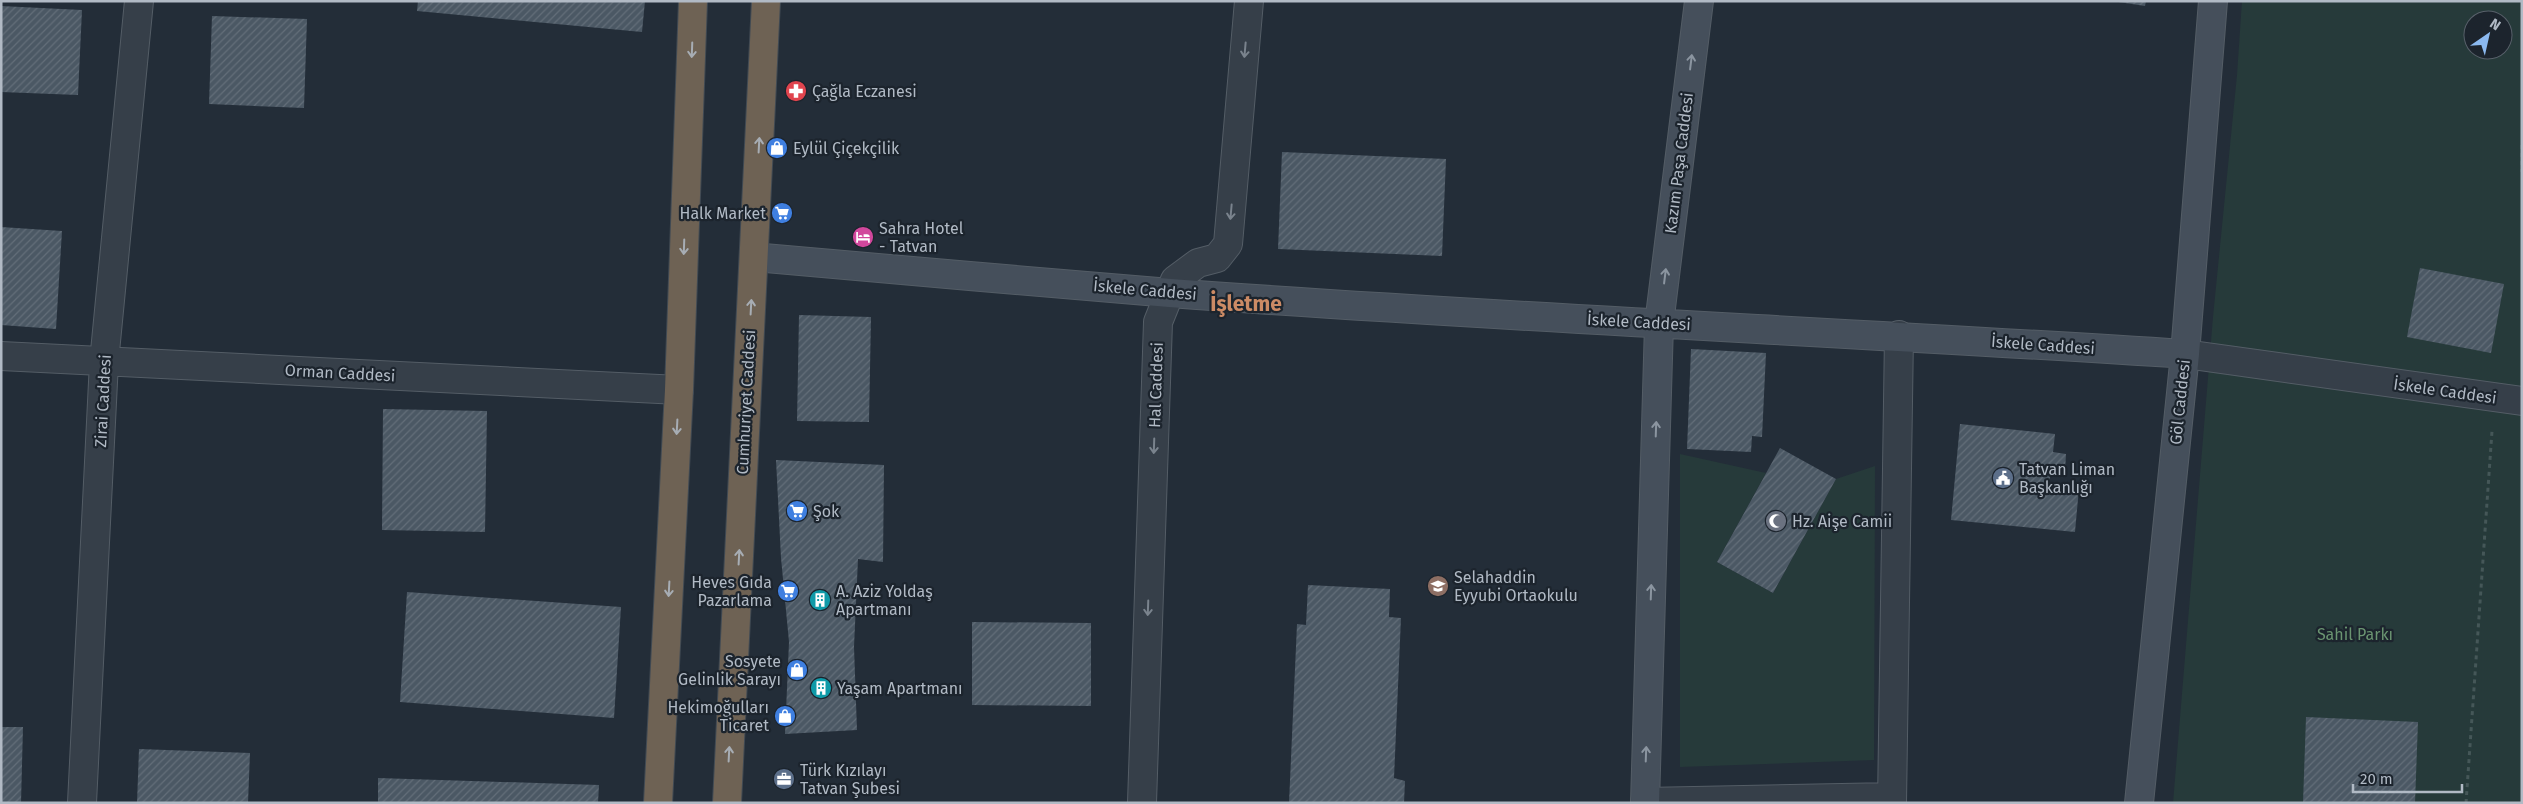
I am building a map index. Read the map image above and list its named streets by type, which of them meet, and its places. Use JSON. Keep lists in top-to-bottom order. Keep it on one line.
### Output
{"streets":{"highway":["Cumhuriyet Caddesi"],"street":["Kazım Paşa Caddesi","İskele Caddesi","Orman Caddesi","Hal Caddesi","Zirai Caddesi","Göl Caddesi"]},"crossings":[["Kazım Paşa Caddesi","İskele Caddesi"],["İskele Caddesi","Hal Caddesi"],["İskele Caddesi","Cumhuriyet Caddesi"],["İskele Caddesi","Göl Caddesi"],["Orman Caddesi","Zirai Caddesi"]],"one_way":["Hal Caddesi"],"districts":["İşletme"],"parks":["Sahil Parkı"],"places":{"pharmacy":["Çağla Eczanesi"],"shop":["Eylül Çiçekçilik","Sosyete Gelinlik Sarayı","Hekimoğulları Ticaret"],"supermarket":["Halk Market","Şok","Heves Gıda Pazarlama"],"hotel":["Sahra Hotel - Tatvan"],"public building":["Tatvan Liman Başkanlığı"],"mosque":["Hz. Aişe Camii"],"school or university":["Selahaddin Eyyubi Ortaokulu"],"building":["A. Aziz Yoldaş Apartmanı","Yaşam Apartmanı"],"office":["Türk Kızılayı Tatvan Şubesi"]},"scale_bar":"20 m","north":"top right"}
